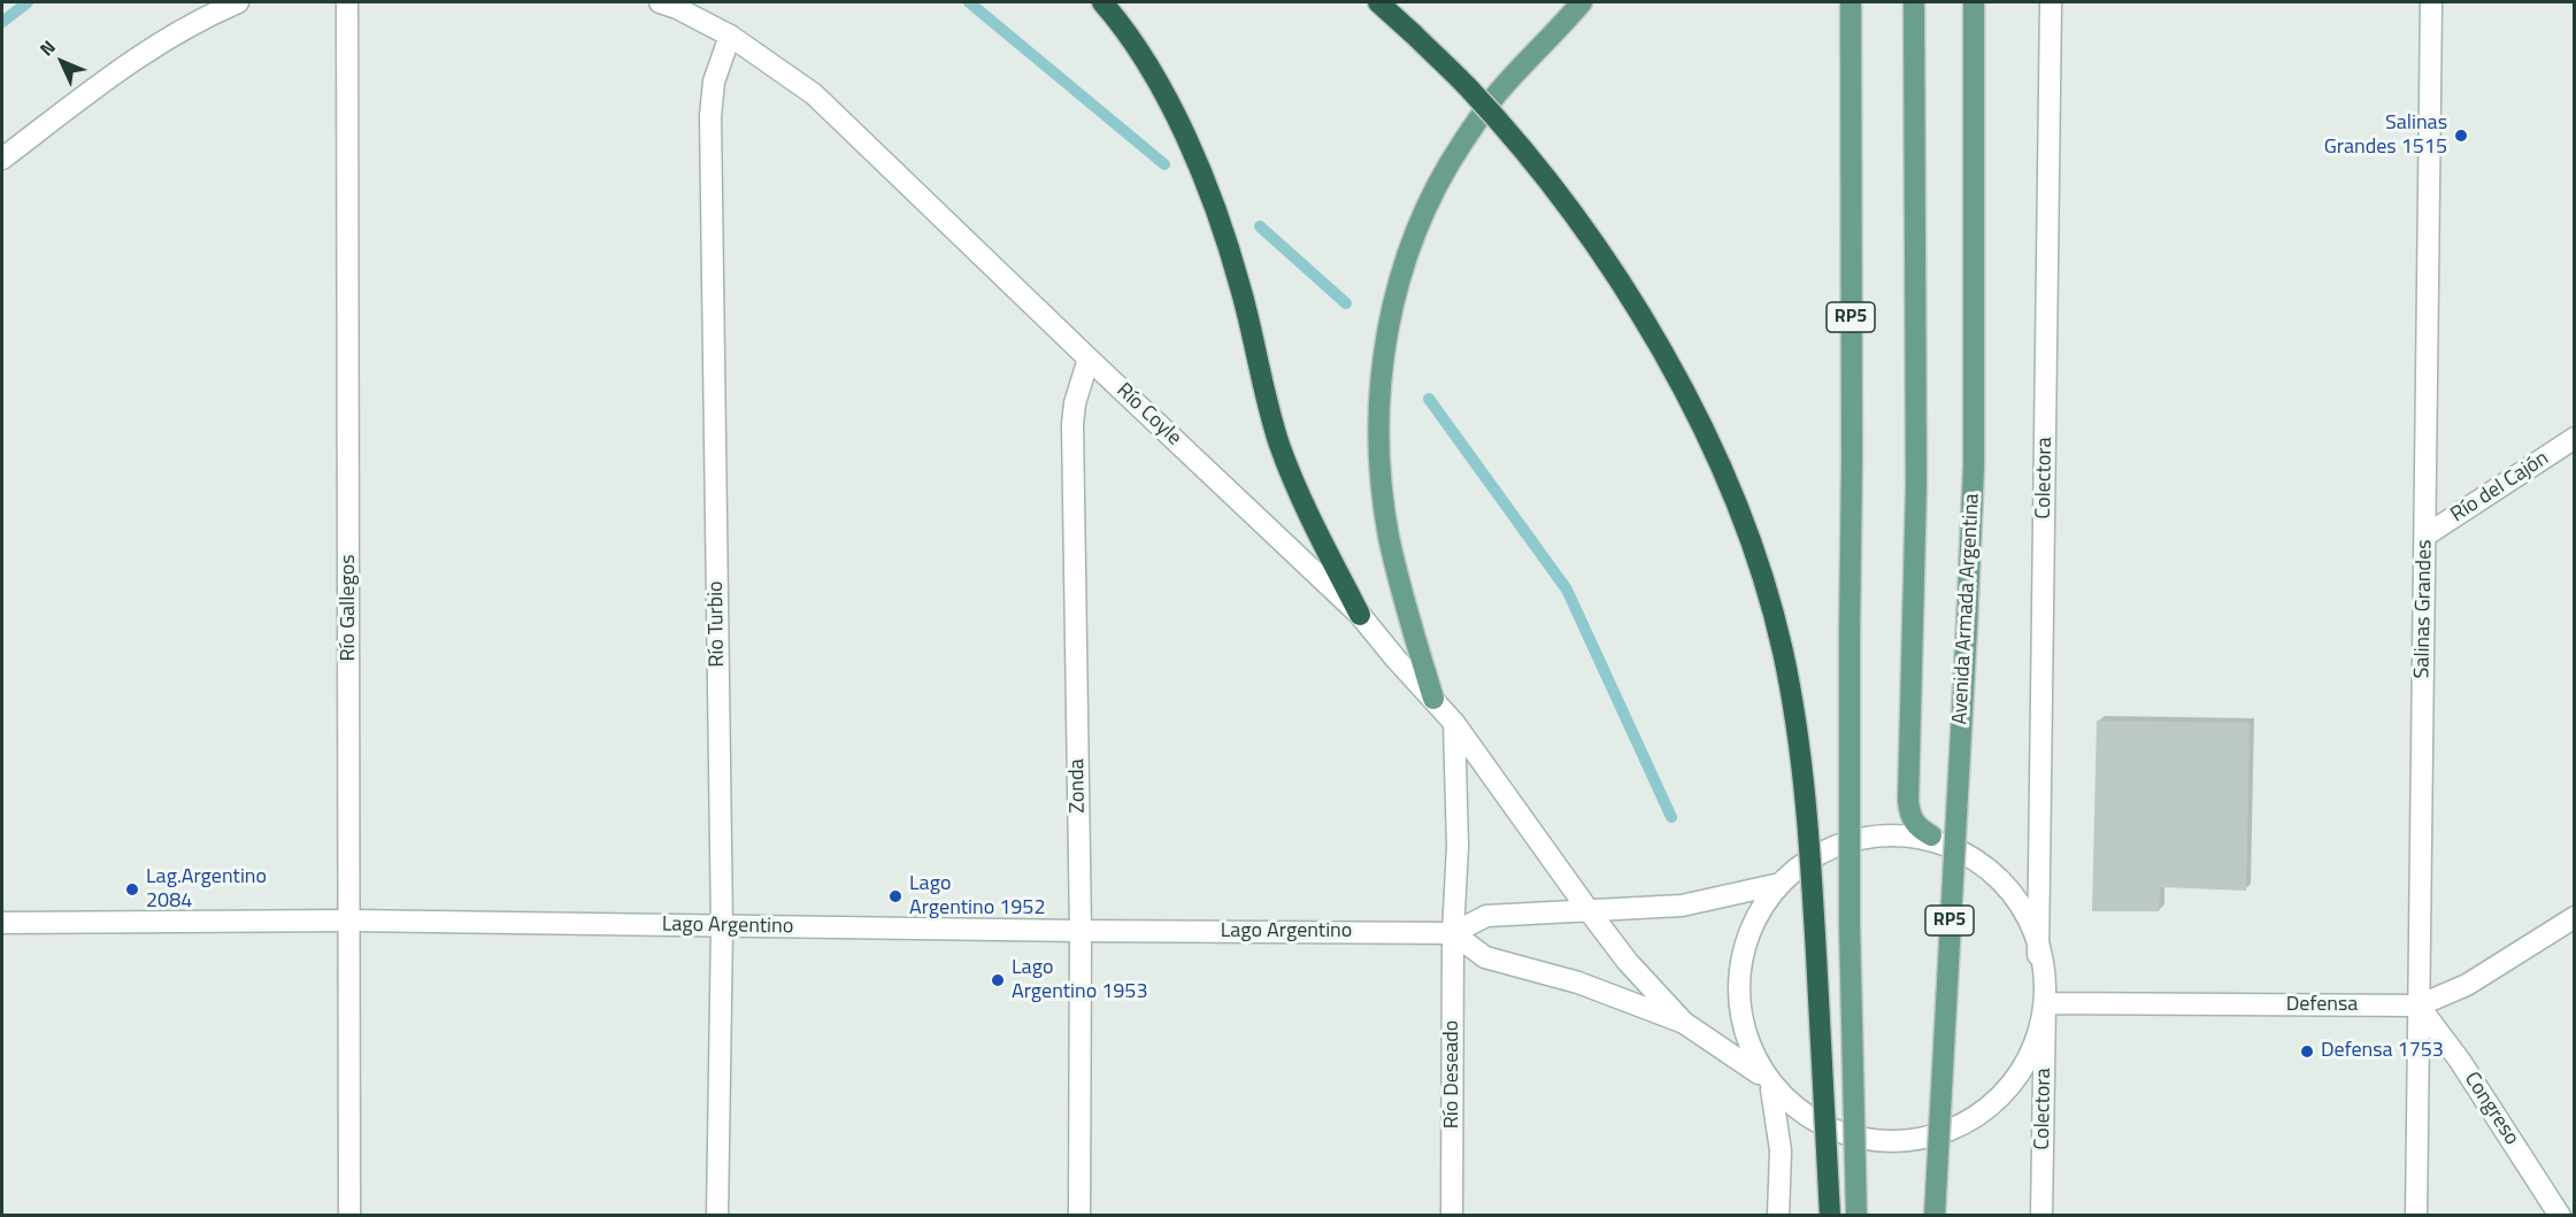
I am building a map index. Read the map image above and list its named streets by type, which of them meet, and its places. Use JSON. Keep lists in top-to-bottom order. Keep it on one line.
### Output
{"streets":{"main road":["RP5","Avenida Armada Argentina"],"street":["Río Coyle","Colectora","Río del Cajón","Río Gallegos","Salinas Grandes","Río Turbio","Zonda","Lago Argentino","Defensa","Río Deseado","Congreso"]},"crossings":[["Río Coyle","Río Turbio"],["Río Coyle","Zonda"],["Río Coyle","Lago Argentino"],["Colectora","Lago Argentino"],["Colectora","Defensa"],["Río del Cajón","Salinas Grandes"],["Río Gallegos","Lago Argentino"],["Salinas Grandes","Defensa"],["Salinas Grandes","Congreso"],["Río Turbio","Lago Argentino"],["Zonda","Lago Argentino"],["Lago Argentino","Defensa"],["Lago Argentino","Río Deseado"],["Defensa","Congreso"]],"places":["Salinas Grandes 1515","Lag.Argentino 2084","Lago Argentino 1952","Lago Argentino 1953","Defensa 1753"],"north":"top left"}
